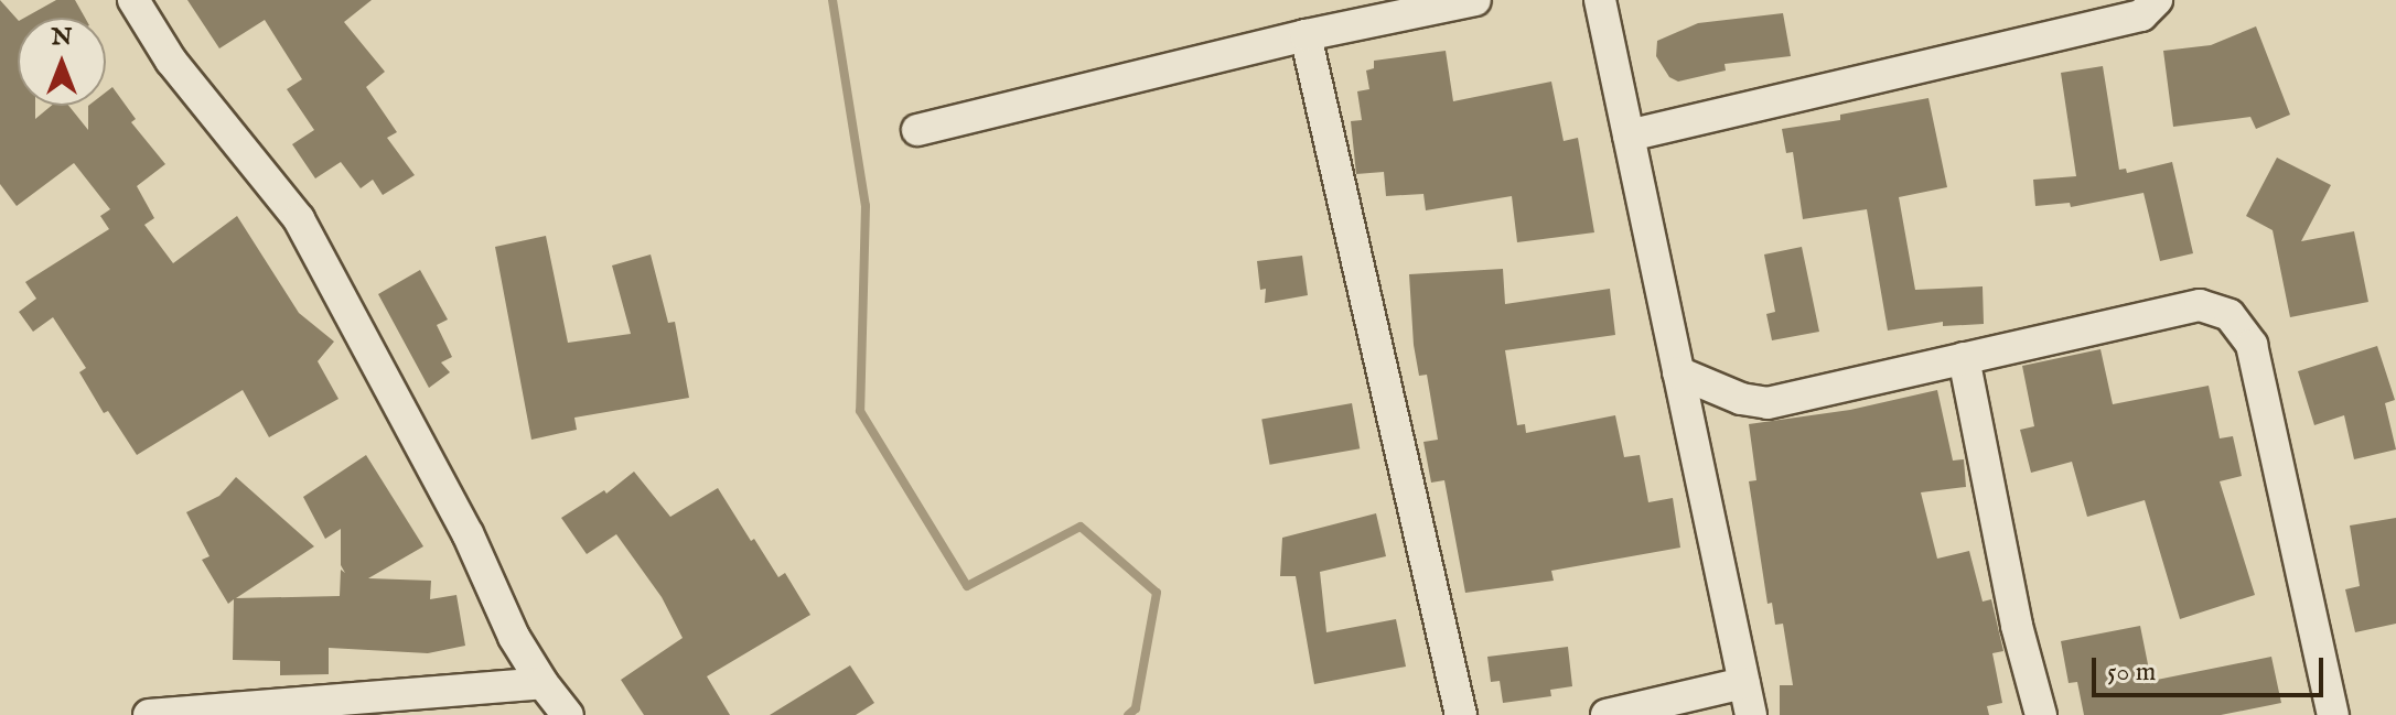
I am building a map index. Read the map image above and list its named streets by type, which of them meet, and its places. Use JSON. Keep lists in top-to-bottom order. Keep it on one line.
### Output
{"scale_bar":"50 m","north":"top"}
